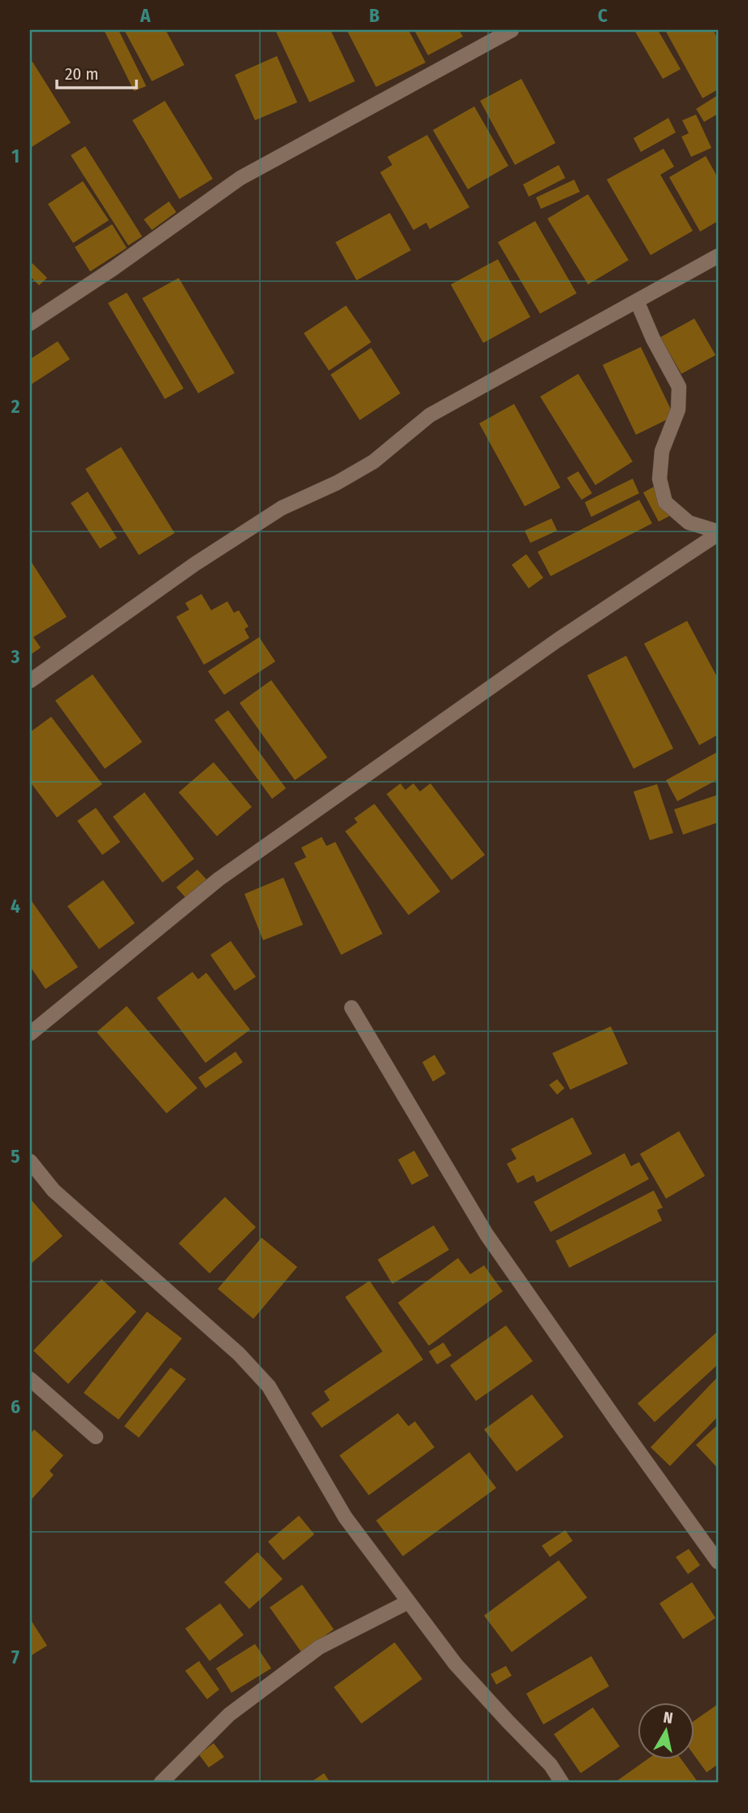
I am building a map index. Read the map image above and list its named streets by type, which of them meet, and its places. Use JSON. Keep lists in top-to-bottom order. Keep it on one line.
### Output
{"scale_bar":"20 m","north":"top","grid":{"columns":["A","B","C"],"rows":["1","2","3","4","5","6","7"]}}
